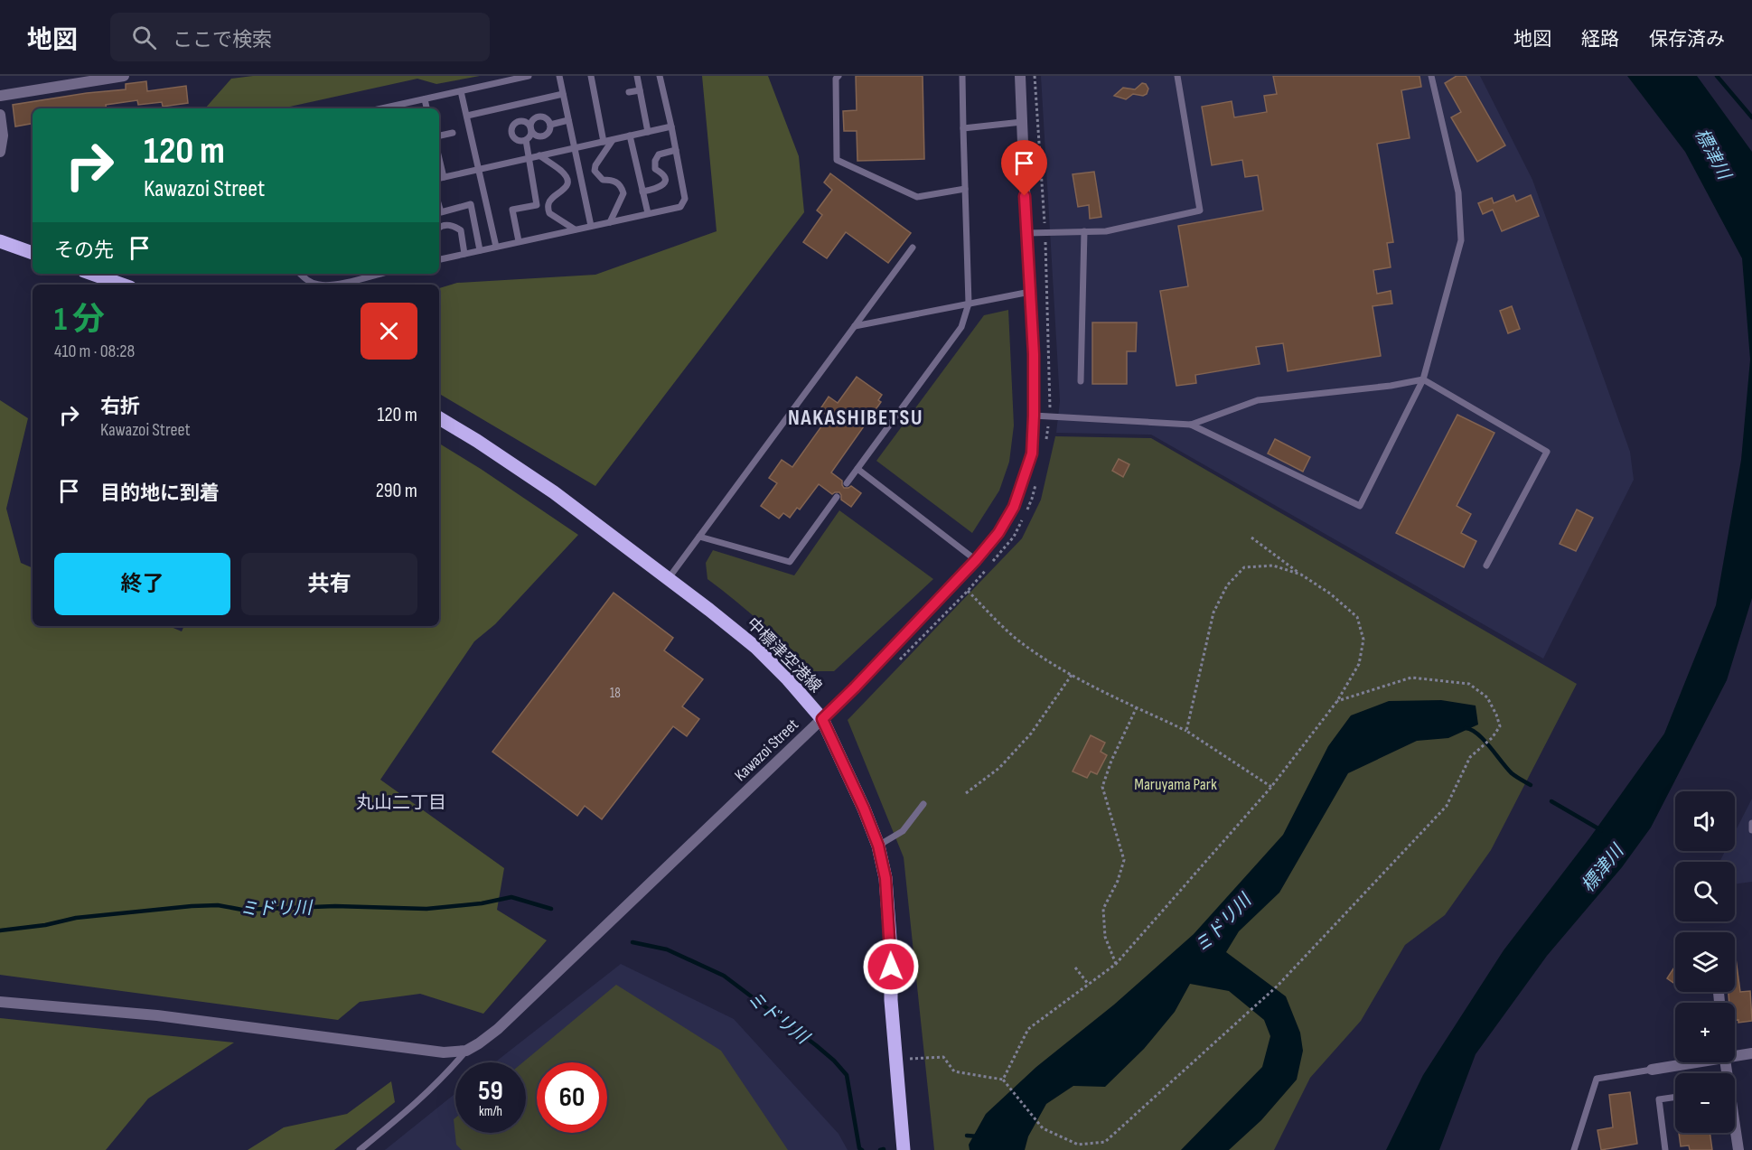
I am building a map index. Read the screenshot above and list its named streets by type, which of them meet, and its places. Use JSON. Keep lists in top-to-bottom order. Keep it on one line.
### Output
{"streets":{"main road":["中標津空港線"],"street":["Kawazoi Street"]},"crossings":[["中標津空港線","Kawazoi Street"]],"districts":["NAKASHIBETSU","丸山二丁目"],"water":["標津川","ミドリ川"],"parks":["Maruyama Park"],"house_numbers":["18"],"page":{"header":"地図","search":"ここで検索","nav":["地図","経路","保存済み"],"turn":["120 m","Kawazoi Street"],"then":"その先","heading":["1 分","410 m · 08:28"],"list":[{"name":"右折","note":"Kawazoi Street","value":"120 m"},{"name":"目的地に到着","value":"290 m"}],"buttons":["終了","共有"],"map_buttons":["+","−"],"speed":"59 km/h","limit":"60"}}
